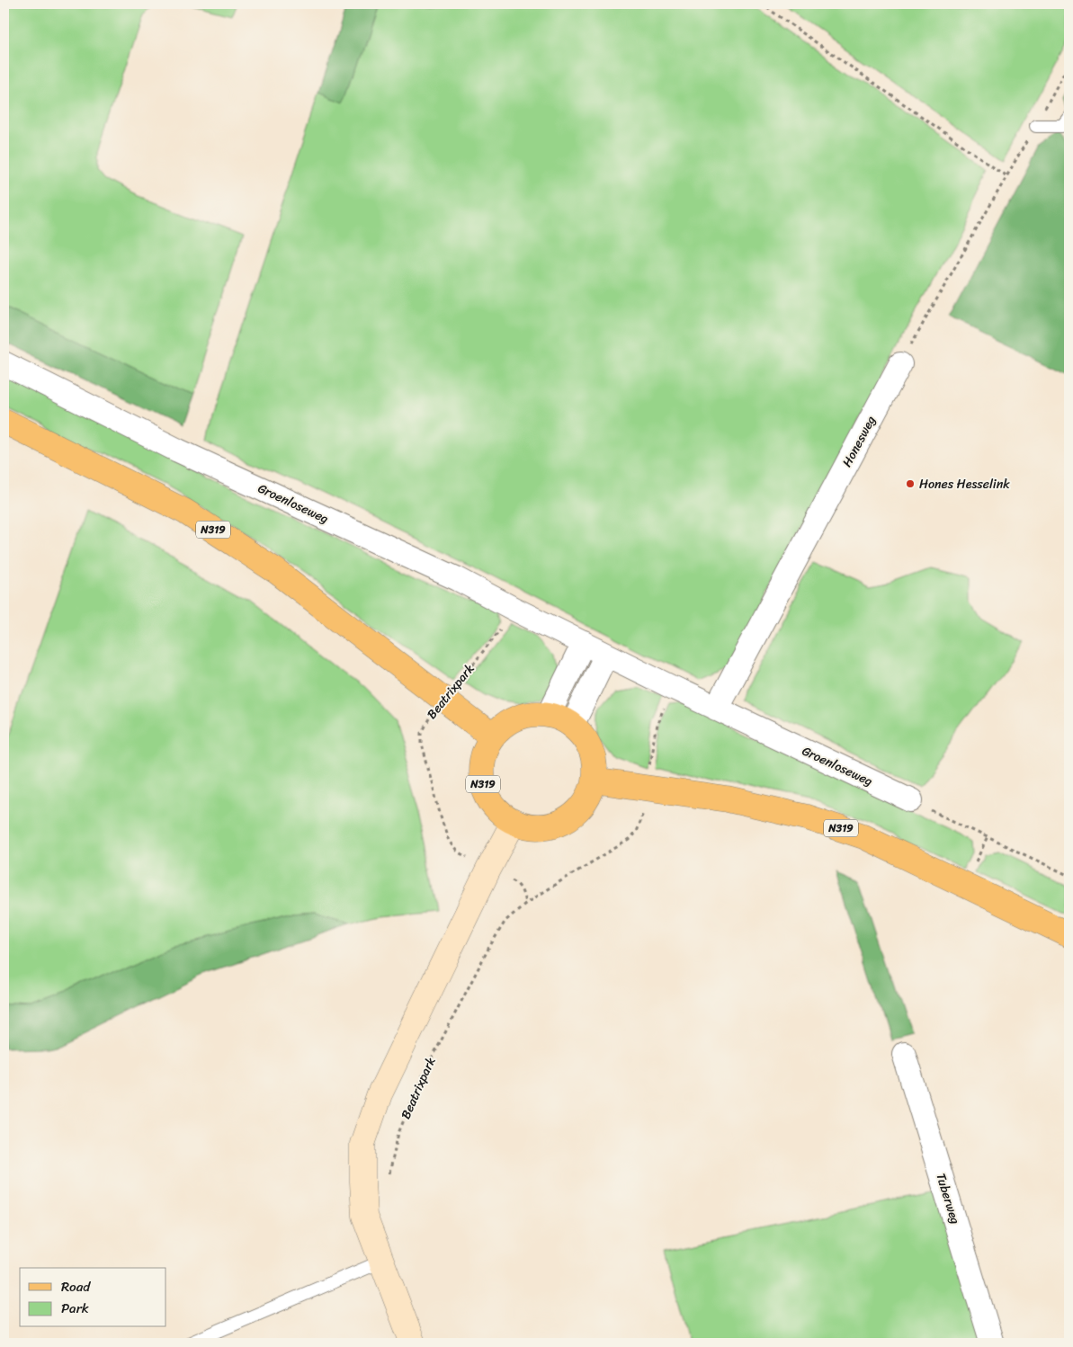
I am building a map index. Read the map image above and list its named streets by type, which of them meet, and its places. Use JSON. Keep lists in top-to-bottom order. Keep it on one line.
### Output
{"streets":{"main road":["N319"],"street":["Honesweg","Groenloseweg","Tuberweg"],"path":["Beatrixpark"]},"crossings":[["Honesweg","Groenloseweg"],["Groenloseweg","Beatrixpark"],["N319","Beatrixpark"]],"places":["Hones Hesselink"],"legend":["Road","Park"]}
